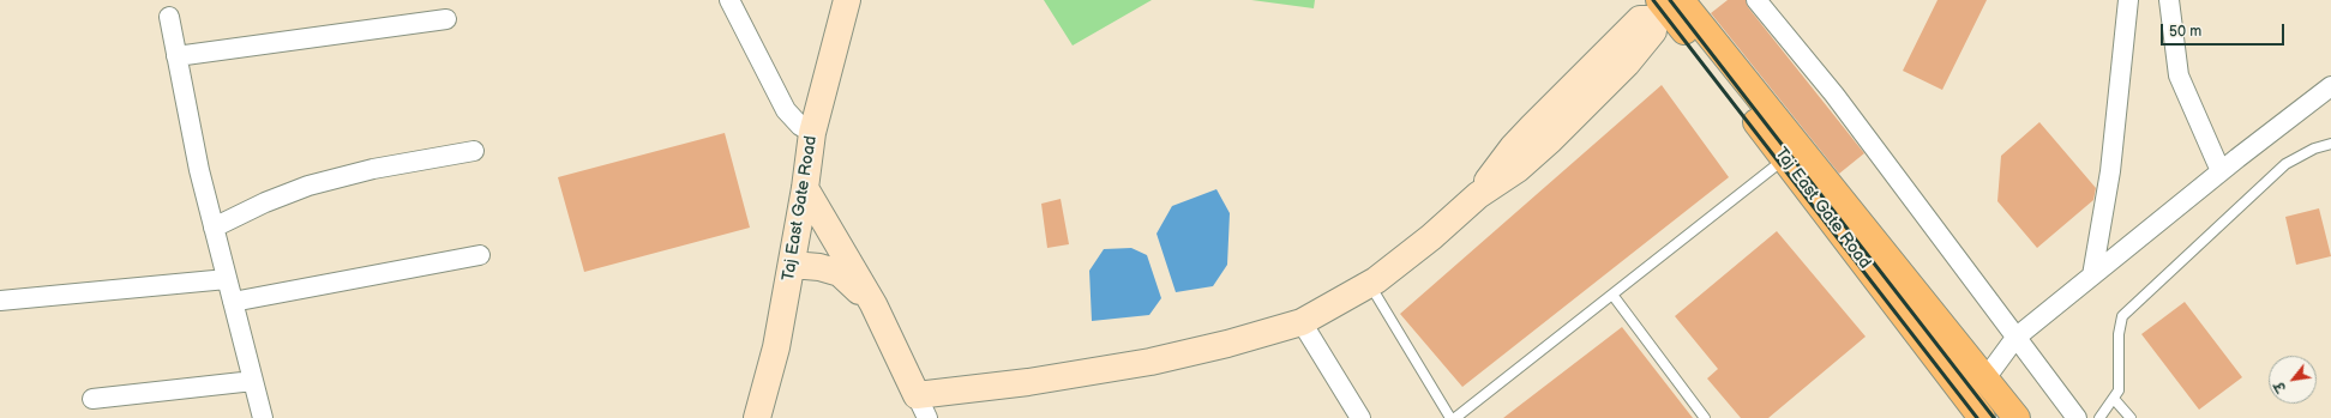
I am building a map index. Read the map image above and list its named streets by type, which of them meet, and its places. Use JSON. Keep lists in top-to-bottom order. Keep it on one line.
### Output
{"streets":{"main road":["Taj East Gate Road"]},"scale_bar":"50 m","north":"bottom left"}
